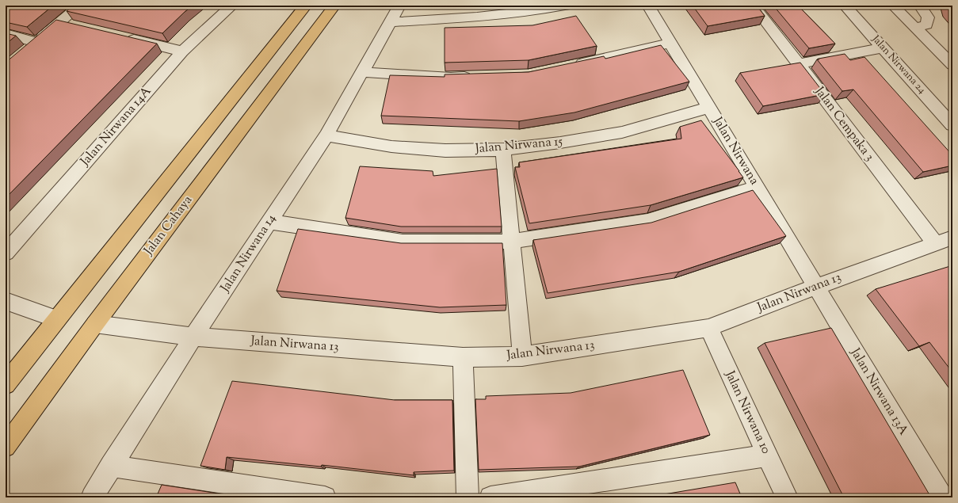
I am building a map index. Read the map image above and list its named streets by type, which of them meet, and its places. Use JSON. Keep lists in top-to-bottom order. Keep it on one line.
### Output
{"streets":{"main road":["Jalan Cahaya"],"street":["Jalan Nirwana 24","Jalan Cempaka 3","Jalan Nirwana 14A","Jalan Nirwana 15","Jalan Nirwana","Jalan Nirwana 14","Jalan Nirwana 13","Jalan Nirwana 13A","Jalan Nirwana 10"]},"crossings":[["Jalan Cempaka 3","Jalan Nirwana 13"],["Jalan Nirwana 15","Jalan Nirwana"],["Jalan Nirwana 15","Jalan Nirwana 14"],["Jalan Nirwana","Jalan Nirwana 13"],["Jalan Nirwana","Jalan Nirwana 13A"],["Jalan Cahaya","Jalan Nirwana 13"],["Jalan Nirwana 14","Jalan Nirwana 13"],["Jalan Nirwana 13","Jalan Nirwana 13A"],["Jalan Nirwana 13","Jalan Nirwana 10"]]}
